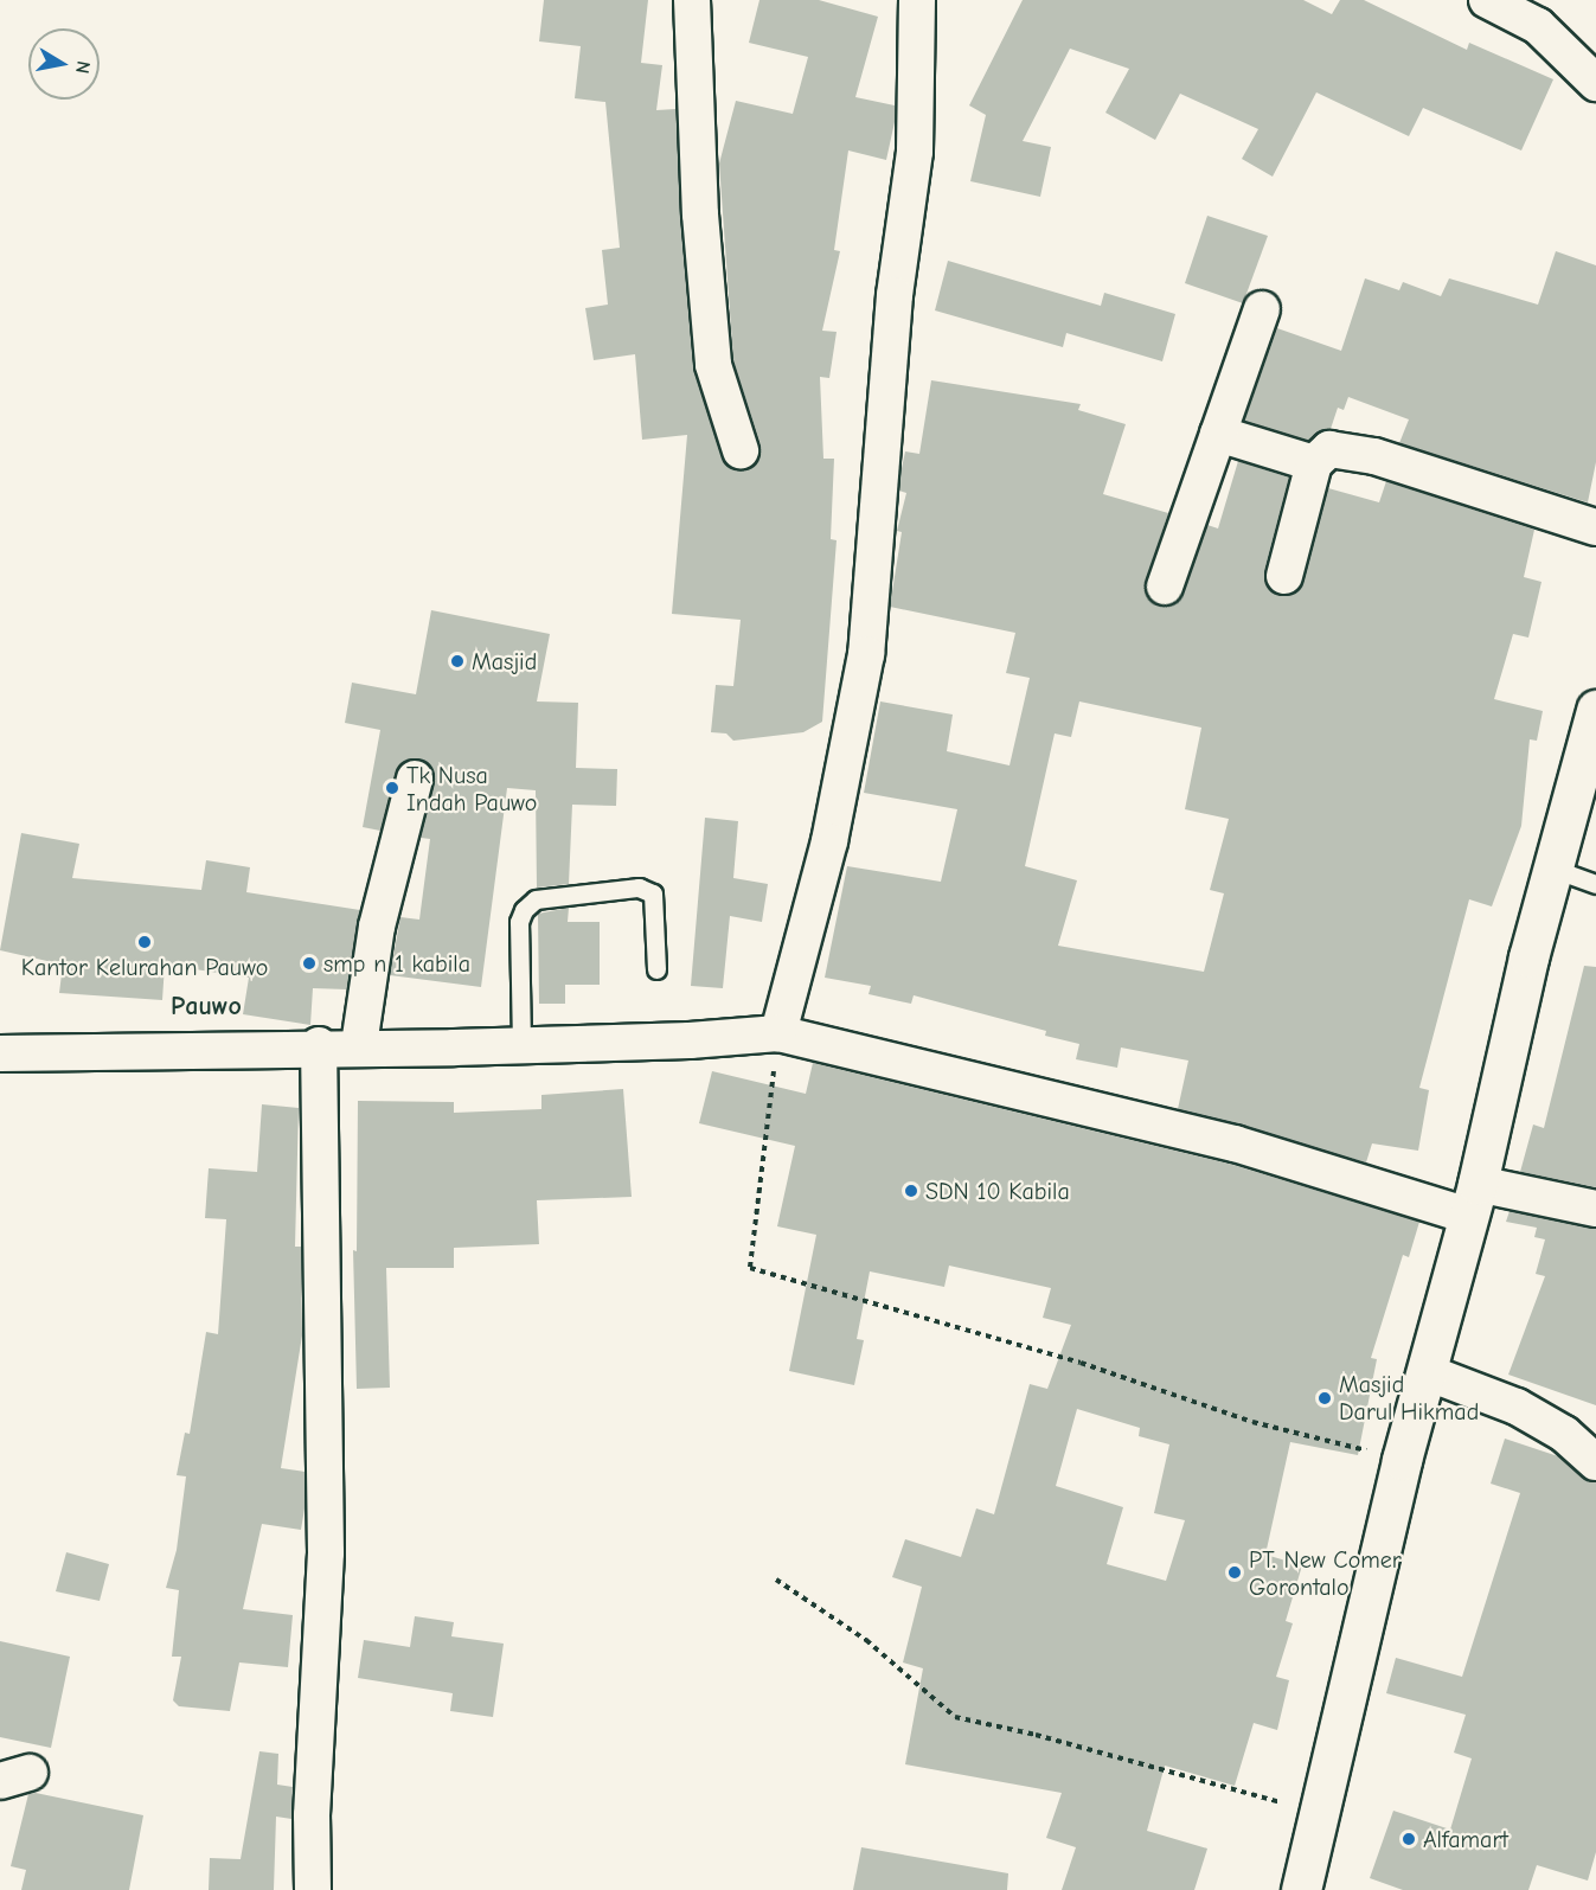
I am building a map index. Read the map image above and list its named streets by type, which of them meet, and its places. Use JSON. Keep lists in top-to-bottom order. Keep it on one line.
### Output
{"districts":["Pauwo"],"places":["Masjid","Tk Nusa Indah Pauwo","Kantor Kelurahan Pauwo","smp n 1 kabila","SDN 10 Kabila","Masjid Darul Hikmad","PT. New Comer Gorontalo","Alfamart"],"north":"right"}
